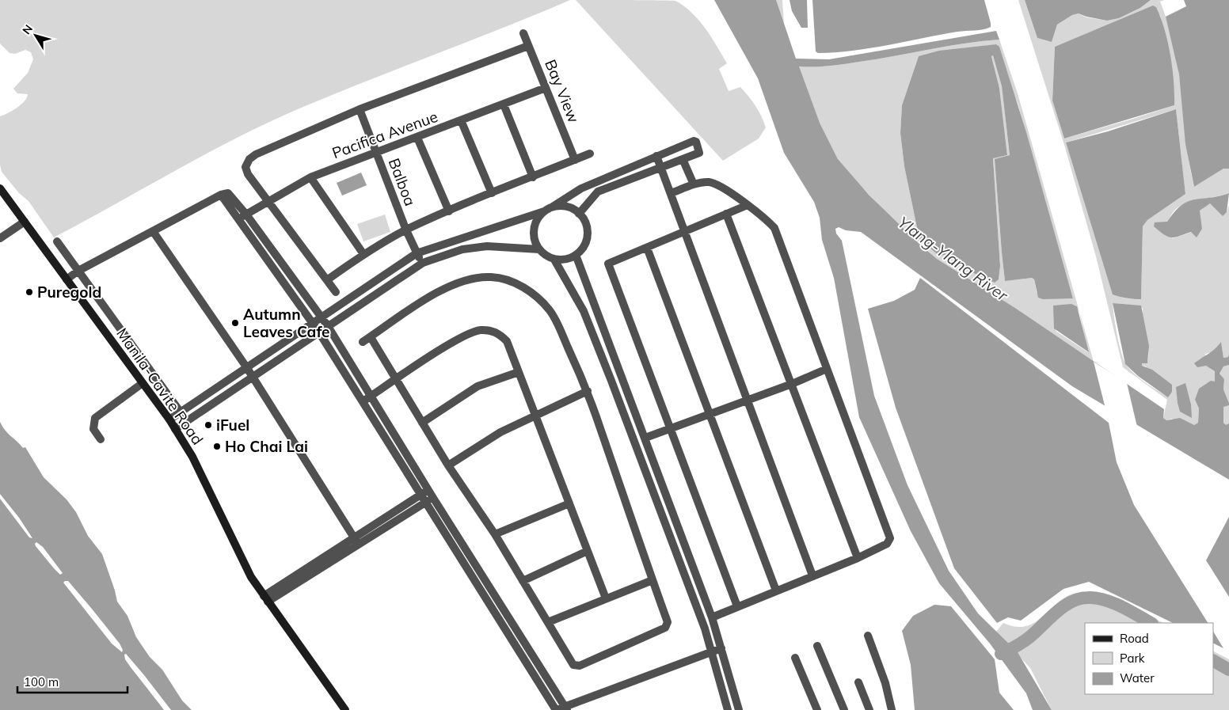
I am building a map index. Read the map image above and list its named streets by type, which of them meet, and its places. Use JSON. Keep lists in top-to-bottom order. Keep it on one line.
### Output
{"streets":{"main road":["Manila-Cavite Road"],"street":["Bay View","Pacifica Avenue","Balboa"]},"crossings":[["Bay View","Pacifica Avenue"],["Pacifica Avenue","Balboa"]],"water":["Ylang-Ylang River"],"places":["Puregold","Autumn Leaves Cafe","iFuel","Ho Chai Lai"],"legend":["Road","Park","Water"],"scale_bar":"100 m","north":"top left"}
